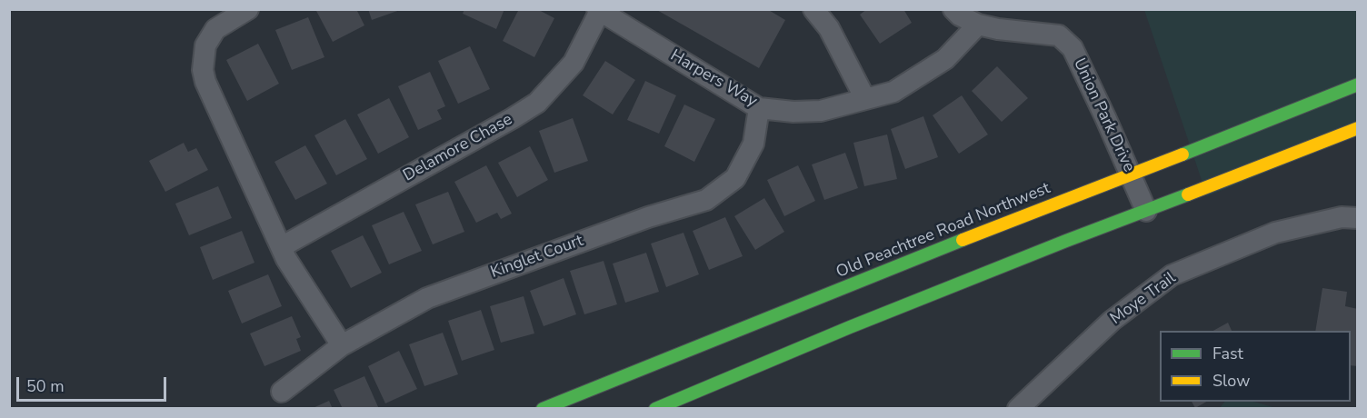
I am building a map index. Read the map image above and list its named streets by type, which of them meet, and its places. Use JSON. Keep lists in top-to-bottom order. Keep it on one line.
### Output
{"streets":{"main road":["Old Peachtree Road Northwest"],"street":["Harpers Way","Union Park Drive","Delamore Chase","Kinglet Court","Moye Trail"]},"crossings":[["Harpers Way","Union Park Drive"],["Harpers Way","Delamore Chase"],["Harpers Way","Kinglet Court"],["Union Park Drive","Old Peachtree Road Northwest"]],"legend":["Fast","Slow"],"scale_bar":"50 m"}
